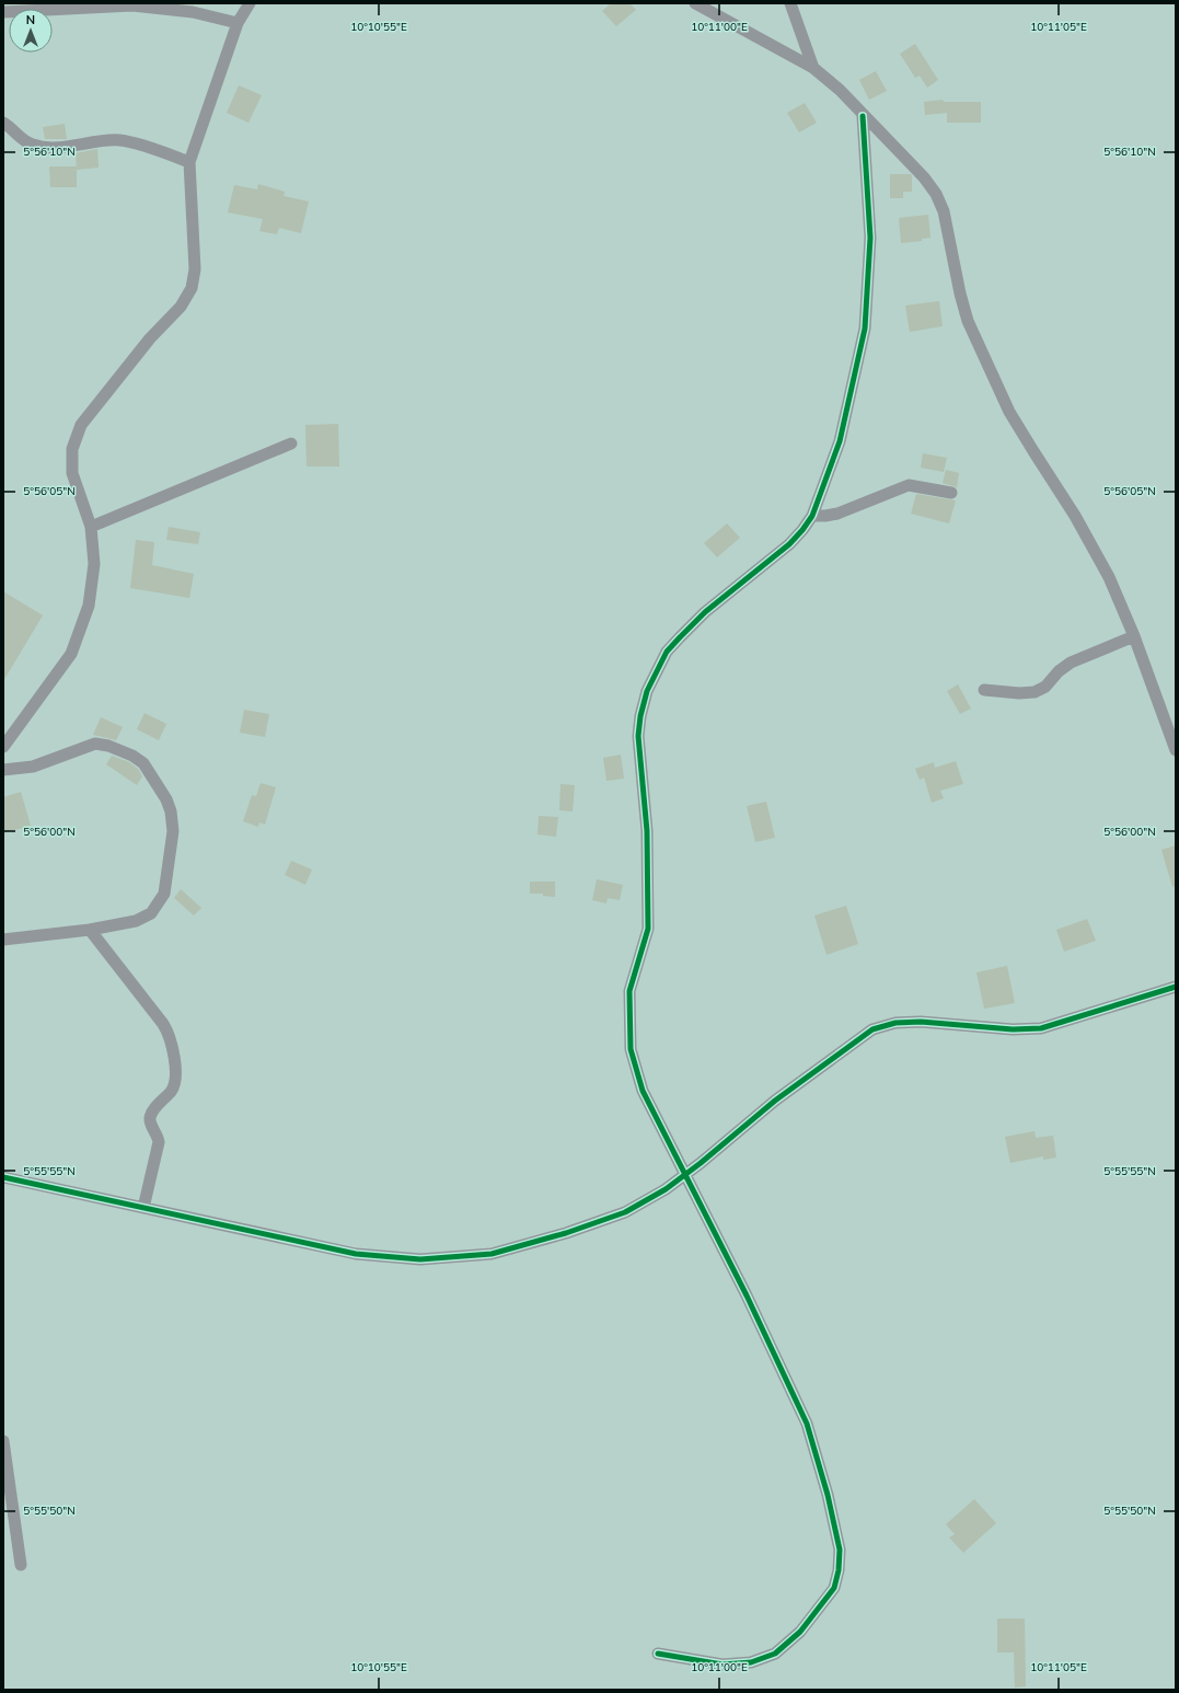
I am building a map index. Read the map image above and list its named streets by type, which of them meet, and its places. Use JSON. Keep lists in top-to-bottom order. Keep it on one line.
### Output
{"north":"top","coordinates":["10°10'55\"E","10°11'00\"E","10°11'05\"E","5°56'10\"N","5°56'05\"N","5°56'00\"N","5°55'55\"N","5°55'50\"N"]}
